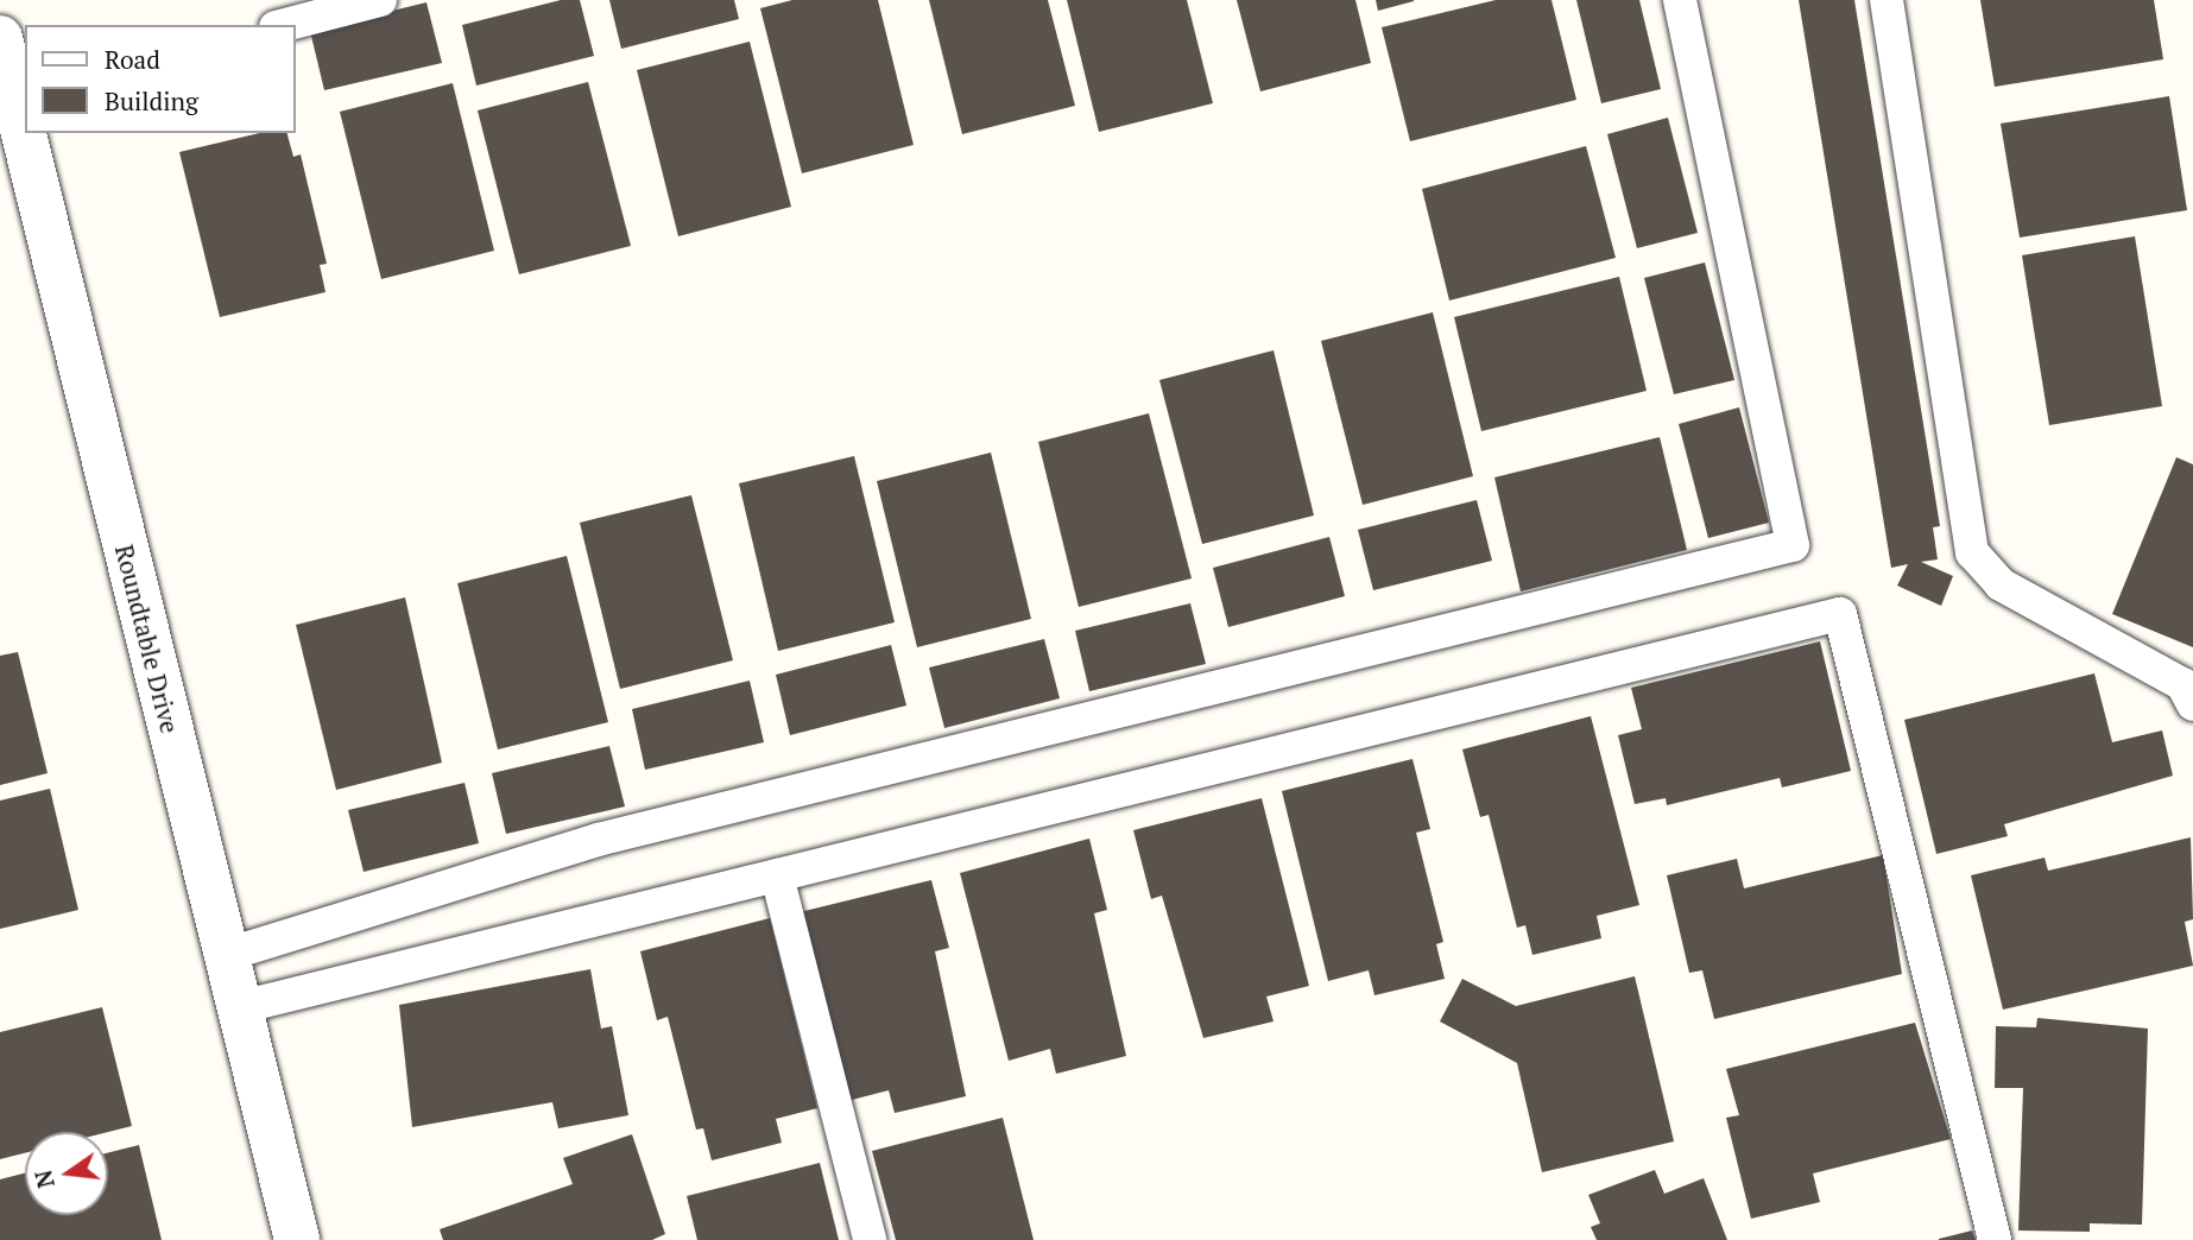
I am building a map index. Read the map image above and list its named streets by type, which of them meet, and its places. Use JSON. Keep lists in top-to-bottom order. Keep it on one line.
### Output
{"streets":{"street":["Roundtable Drive"]},"legend":["Road","Building"],"north":"left"}
